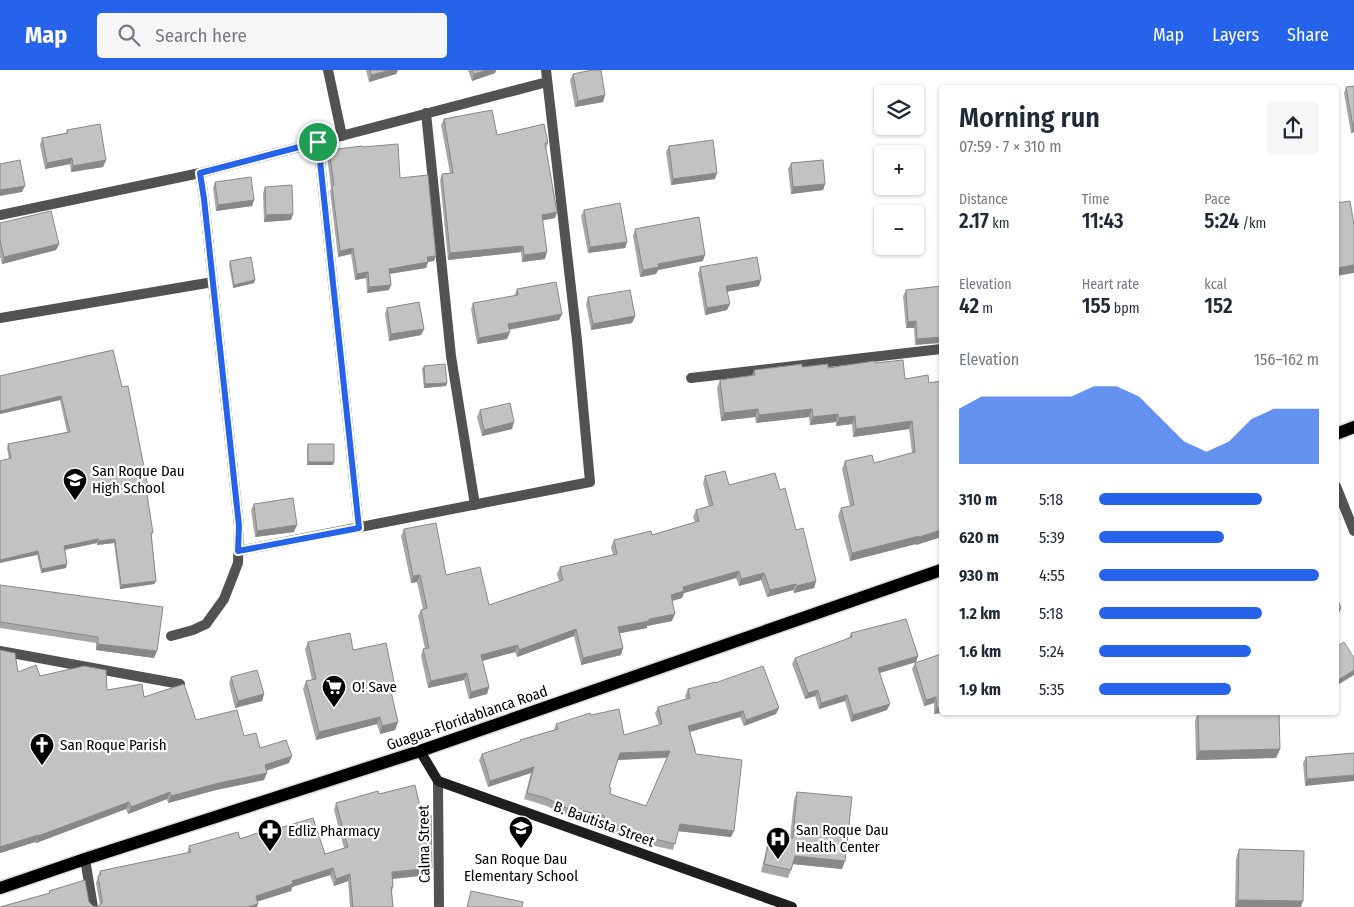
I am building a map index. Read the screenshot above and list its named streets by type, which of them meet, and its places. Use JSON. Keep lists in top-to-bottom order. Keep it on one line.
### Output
{"streets":{"main road":["Guagua-Floridablanca Road"],"street":["B. Bautista Street","Calma Street"]},"crossings":[["B. Bautista Street","Calma Street"]],"places":{"school or university":["San Roque Dau High School","San Roque Dau Elementary School"],"supermarket":["O! Save"],"church":["San Roque Parish"],"pharmacy":["Edliz Pharmacy"],"hospital":["San Roque Dau Health Center"]},"page":{"header":"Map","search":"Search here","nav":["Map","Layers","Share"],"map_buttons":["+","−"],"heading":["Morning run","07:59 · 7 × 310 m"],"stats":[["Distance","2.17 km"],["Time","11:43"],["Pace","5:24 /km"],["Elevation","42 m"],["Heart rate","155 bpm"],["kcal","152"]],"chart":["Elevation","156–162 m"],"list":[{"name":"310 m","note":"5:18"},{"name":"620 m","note":"5:39"},{"name":"930 m","note":"4:55"},{"name":"1.2 km","note":"5:18"},{"name":"1.6 km","note":"5:24"},{"name":"1.9 km","note":"5:35"}]}}
